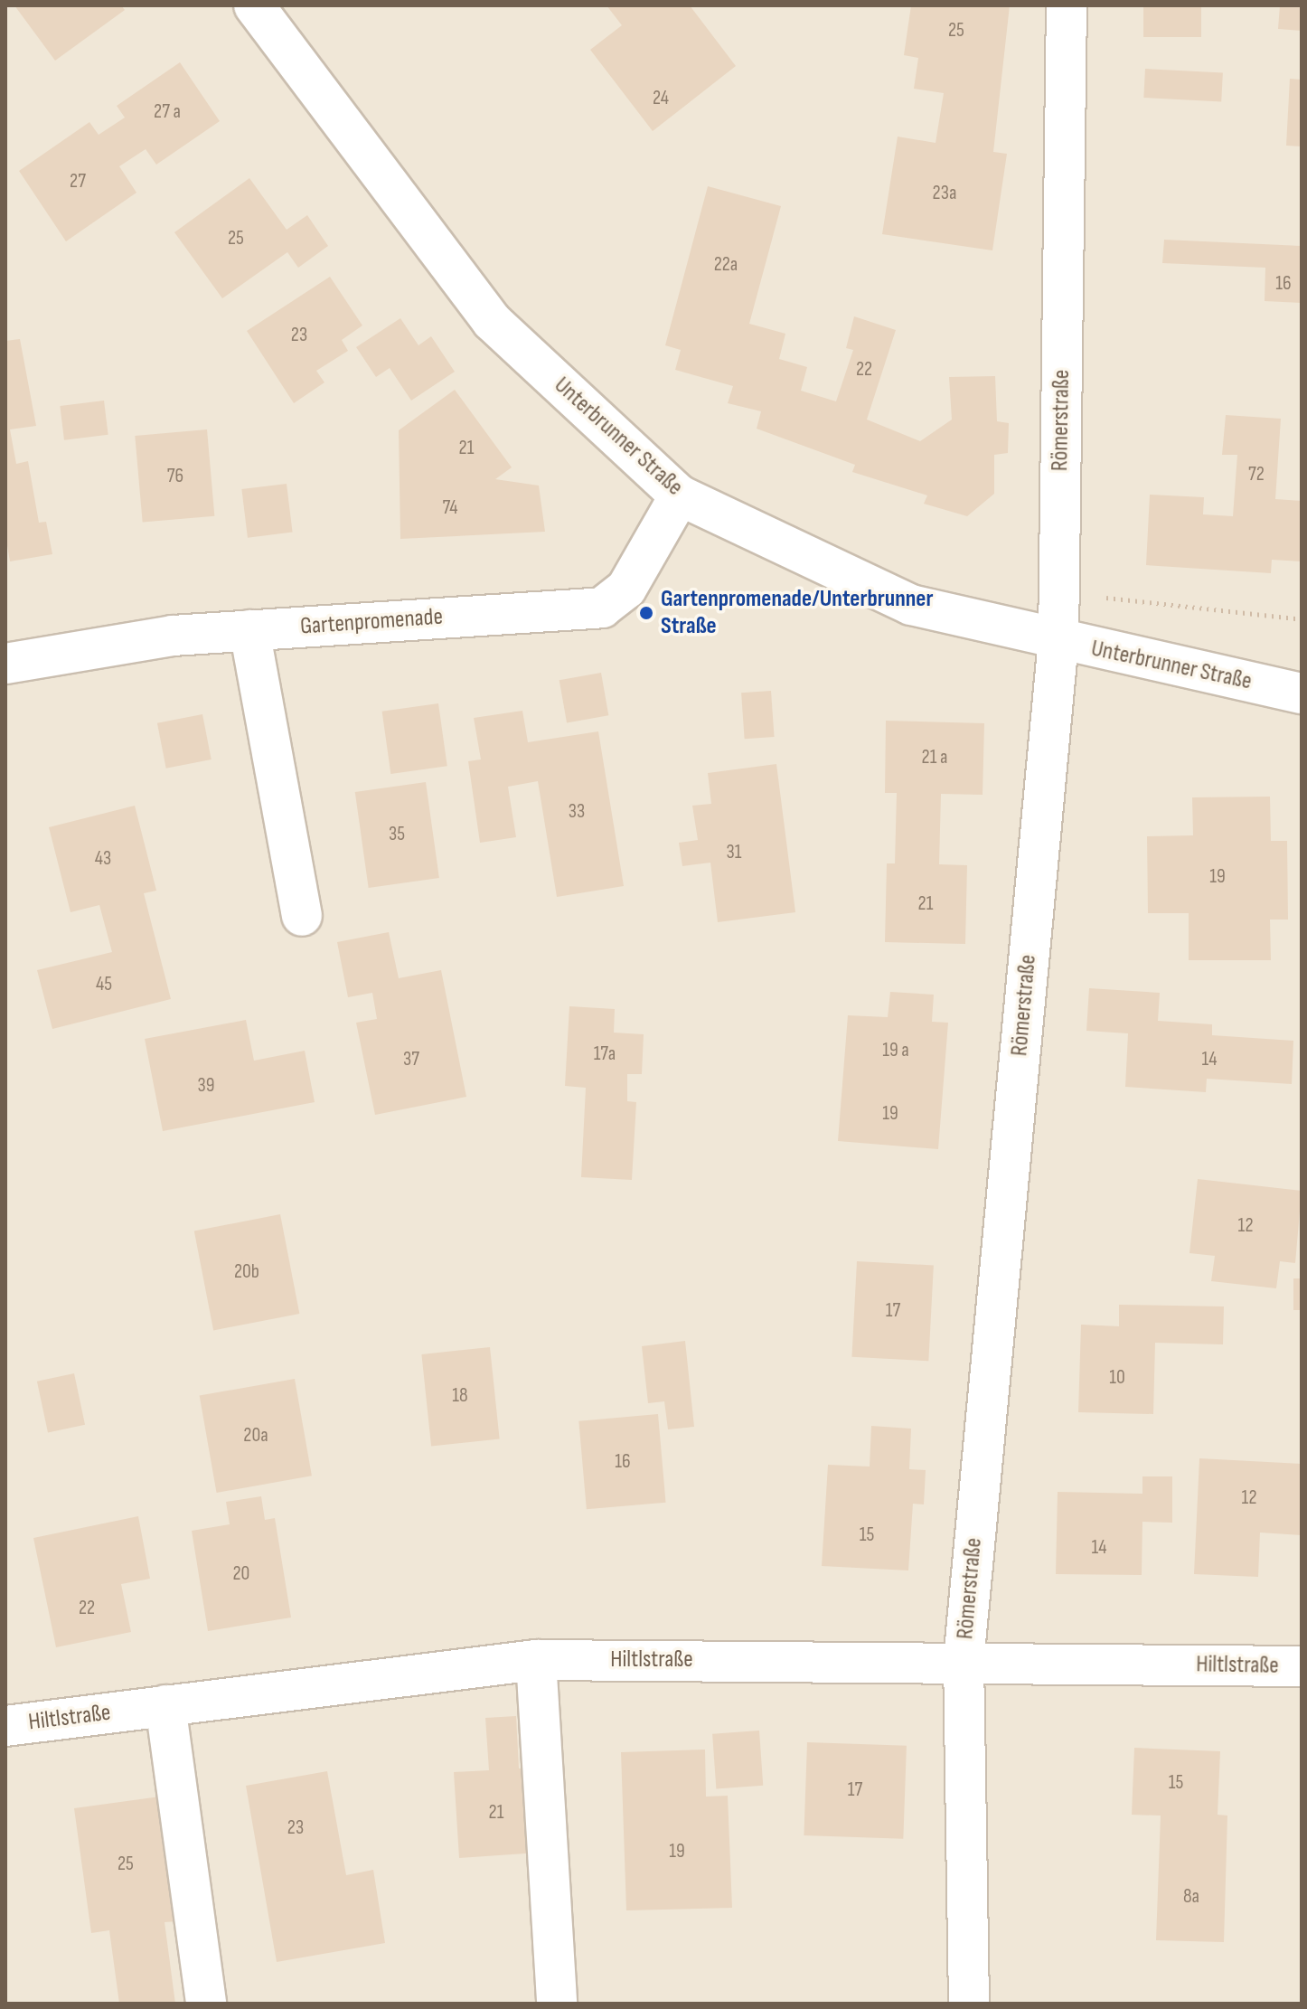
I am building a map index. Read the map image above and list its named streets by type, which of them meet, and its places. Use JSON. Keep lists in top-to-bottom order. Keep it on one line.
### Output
{"streets":{"street":["Römerstraße","Unterbrunner Straße","Gartenpromenade","Hiltlstraße"]},"crossings":[["Römerstraße","Unterbrunner Straße"],["Römerstraße","Hiltlstraße"],["Unterbrunner Straße","Gartenpromenade"]],"places":["Gartenpromenade/Unterbrunner Straße"],"house_numbers":["25","24","27 a","27","23a","25","22a","16","23","22","21","72","76","74","21 a","33","35","31","43","19","21","45","19 a","17a","37","14","39","19","12","20b","17","10","18","20a","16","12","15","14","20","22","15","17","21","23","19","25","8a"]}
